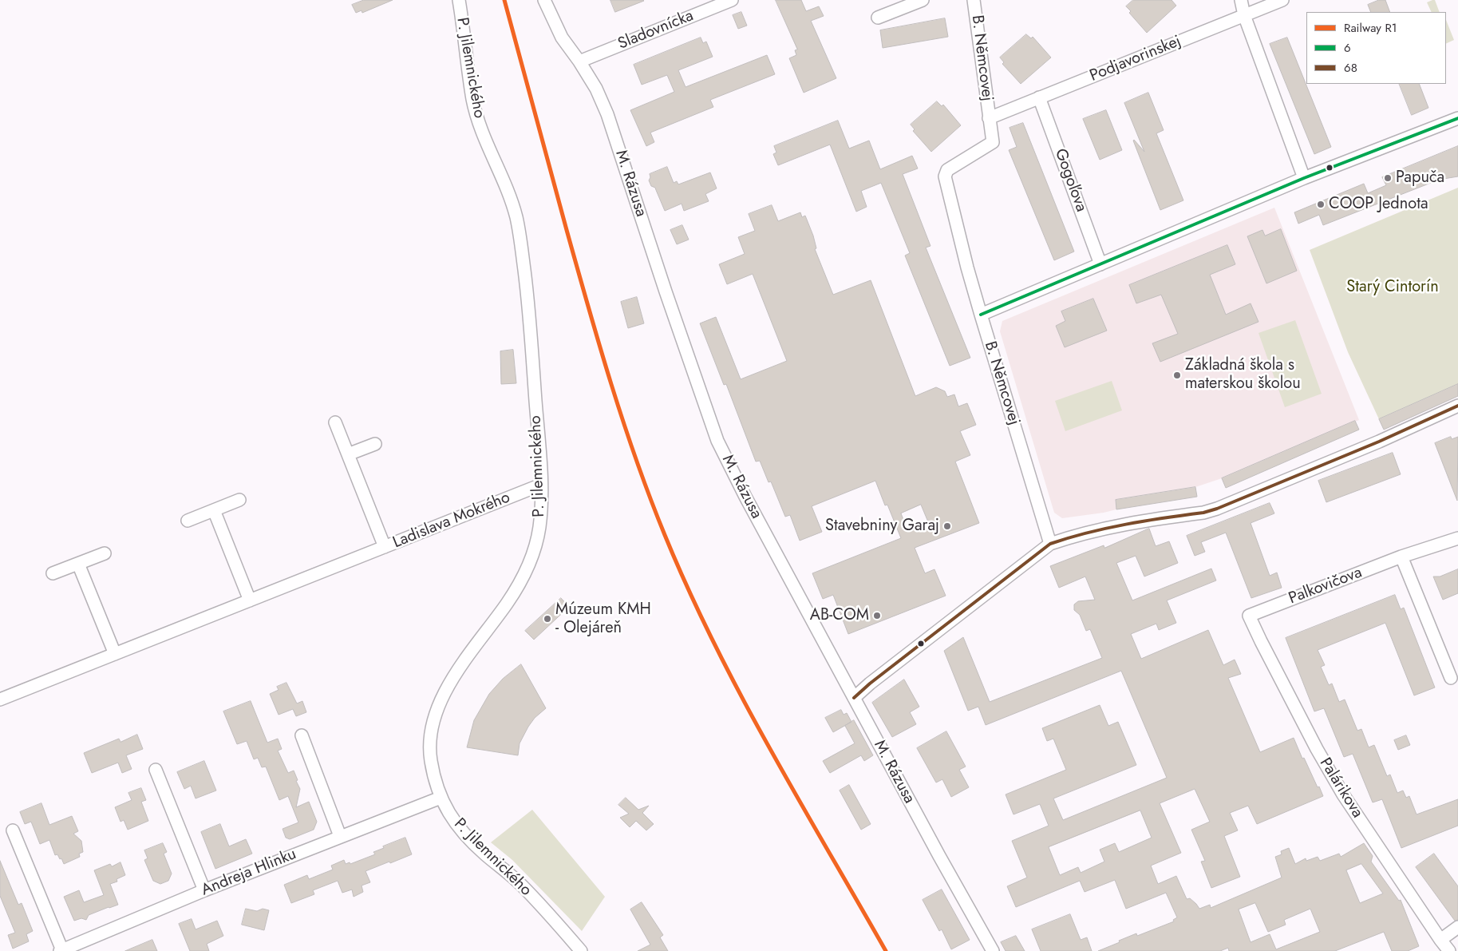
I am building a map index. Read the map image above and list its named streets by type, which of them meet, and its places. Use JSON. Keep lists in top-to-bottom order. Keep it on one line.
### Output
{"streets":{"street":["Sladovnícka","B. Němcovej","Podjavorinskej","P. Jilemnického","Gogoľova","M. Rázusa","Ladislava Mokrého","Palkovičova","Palárikova","Andreja Hlinku"]},"crossings":[["Sladovnícka","M. Rázusa"],["B. Němcovej","Podjavorinskej"],["Podjavorinskej","Gogoľova"],["P. Jilemnického","Ladislava Mokrého"],["P. Jilemnického","Andreja Hlinku"],["Palkovičova","Palárikova"]],"parks":["Starý Cintorín"],"places":["Papuča","COOP Jednota","Základná škola s materskou školou","Stavebniny Garaj","AB-COM","Múzeum KMH - Olejáreň"],"lines":["rail line R1","transit line 6","transit line 68"],"legend":["Railway R1","6","68"]}
